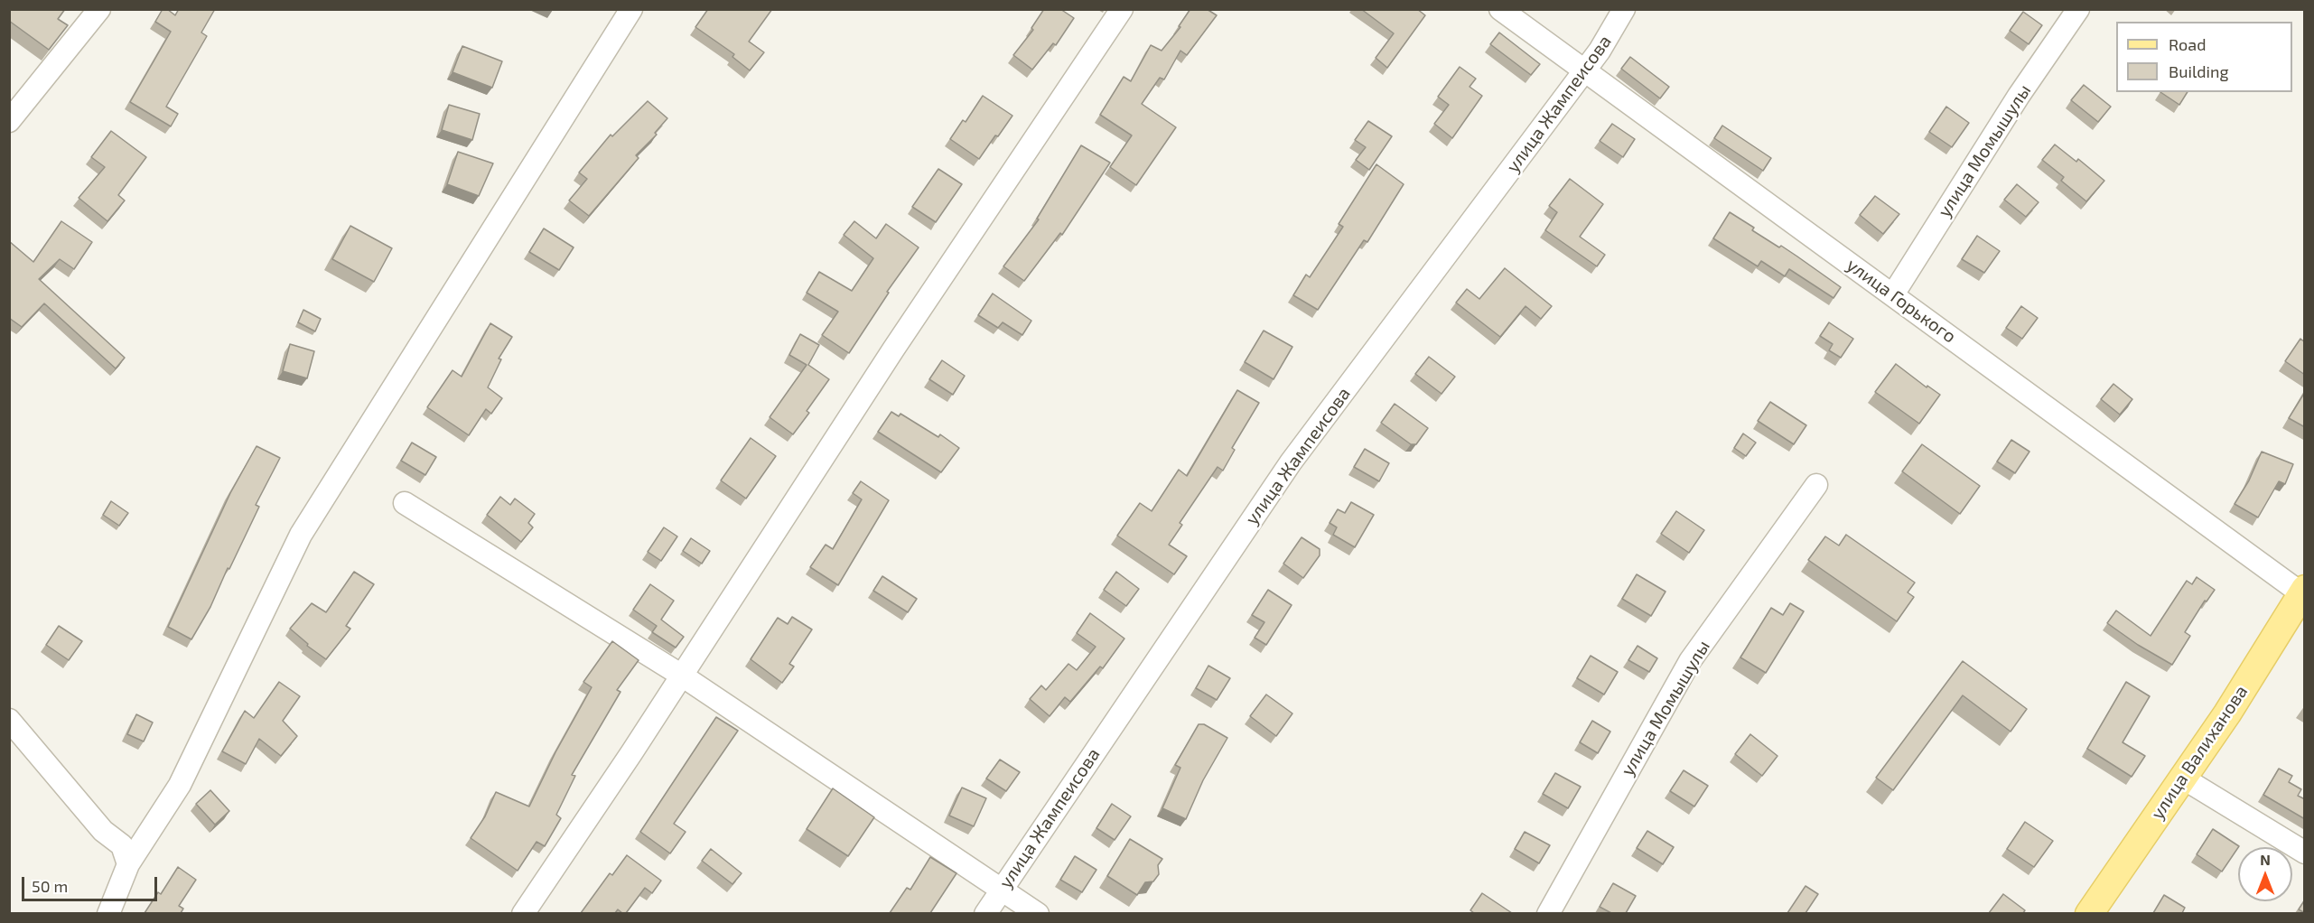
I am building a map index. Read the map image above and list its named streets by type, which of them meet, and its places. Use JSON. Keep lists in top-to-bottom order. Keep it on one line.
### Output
{"streets":{"main road":["улица Валиханова"],"street":["улица Жампеисова","улица Момышулы","улица Горького"]},"crossings":[["улица Жампеисова","улица Горького"],["улица Момышулы","улица Горького"],["улица Горького","улица Валиханова"]],"legend":["Road","Building"],"scale_bar":"50 m","north":"top"}
